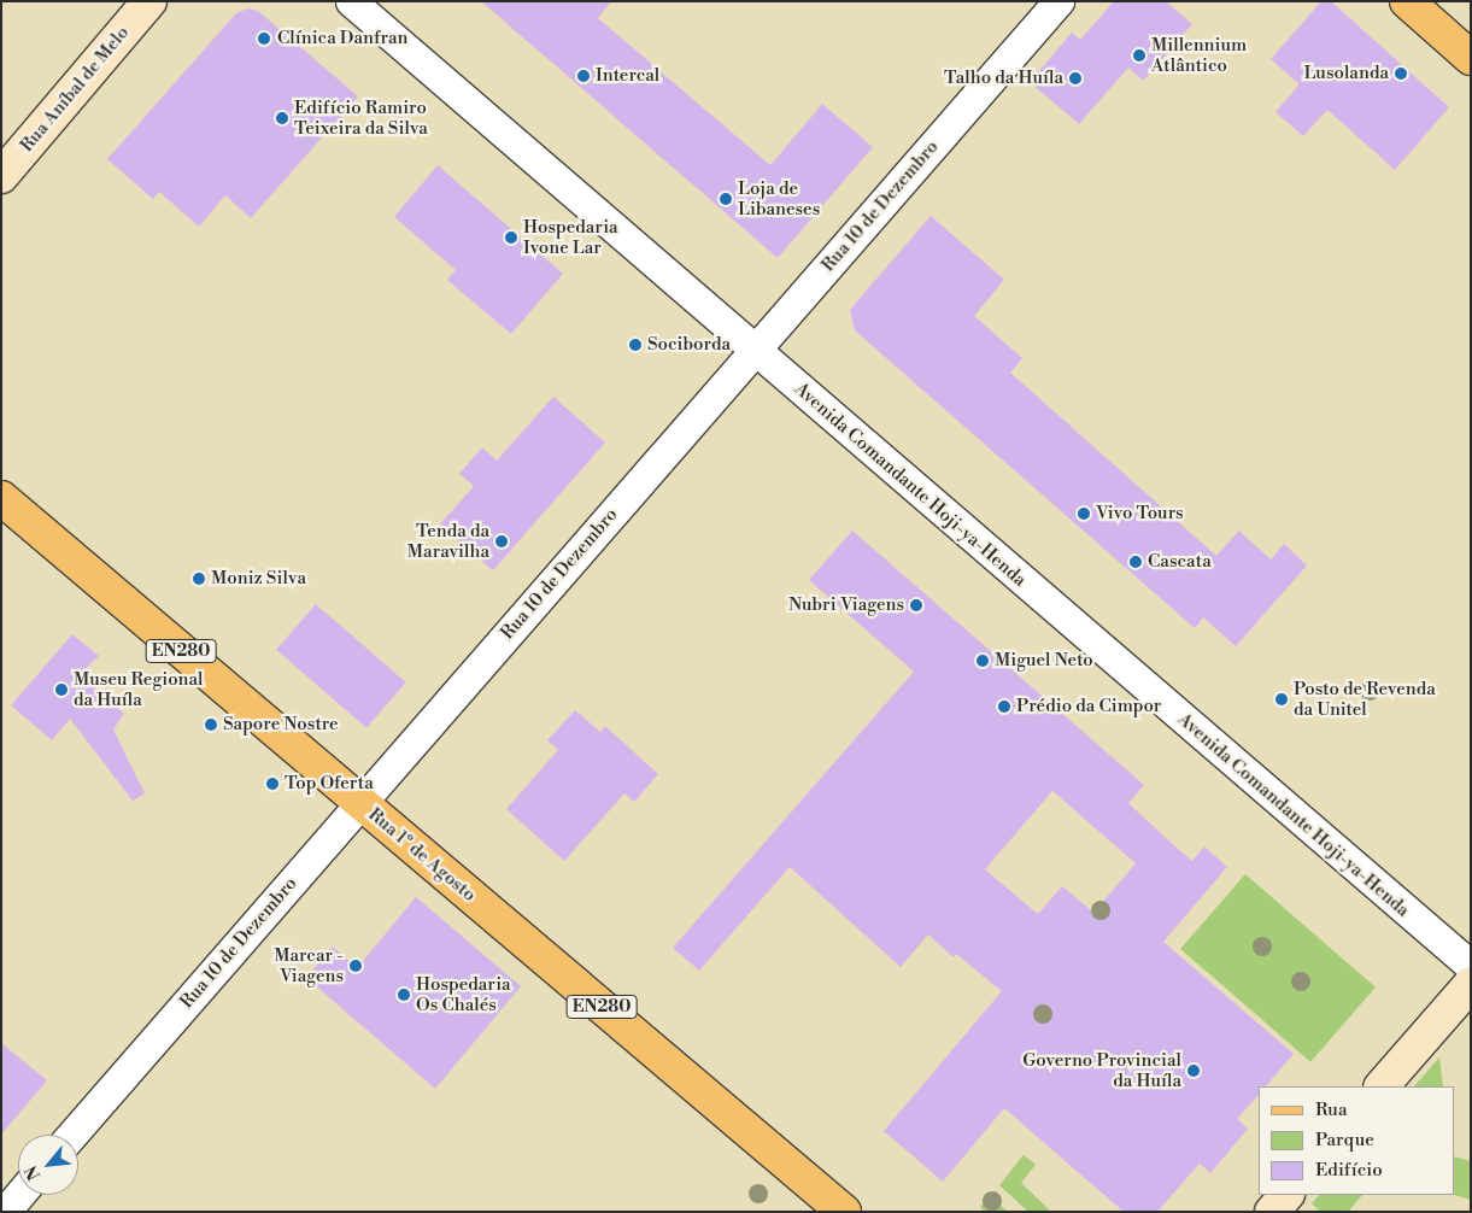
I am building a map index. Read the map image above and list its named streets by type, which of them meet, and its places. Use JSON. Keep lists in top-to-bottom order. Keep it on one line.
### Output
{"streets":{"main road":["EN280","Rua 1º de Agosto"],"street":["Rua Aníbal de Melo","Rua 10 de Dezembro","Avenida Comandante Hoji-ya-Henda"]},"crossings":[["Rua 10 de Dezembro","Avenida Comandante Hoji-ya-Henda"],["Rua 10 de Dezembro","Rua 1º de Agosto"]],"places":["Clínica Danfran","Millennium Atlântico","Lusolanda","Intercal","Talho da Huíla","Edifício Ramiro Teixeira da Silva","Loja de Libaneses","Hospedaria Ivone Lar","Sociborda","Vivo Tours","Tenda da Maravilha","Cascata","Moniz Silva","Nubri Viagens","Miguel Neto","Museu Regional da Huíla","Posto de Revenda da Unitel","Prédio da Cimpor","Sapore Nostre","Top Oferta","Marcar - Viagens","Hospedaria Os Chalés","Governo Provincial da Huíla"],"legend":["Rua","Parque","Edifício"],"north":"bottom left"}
